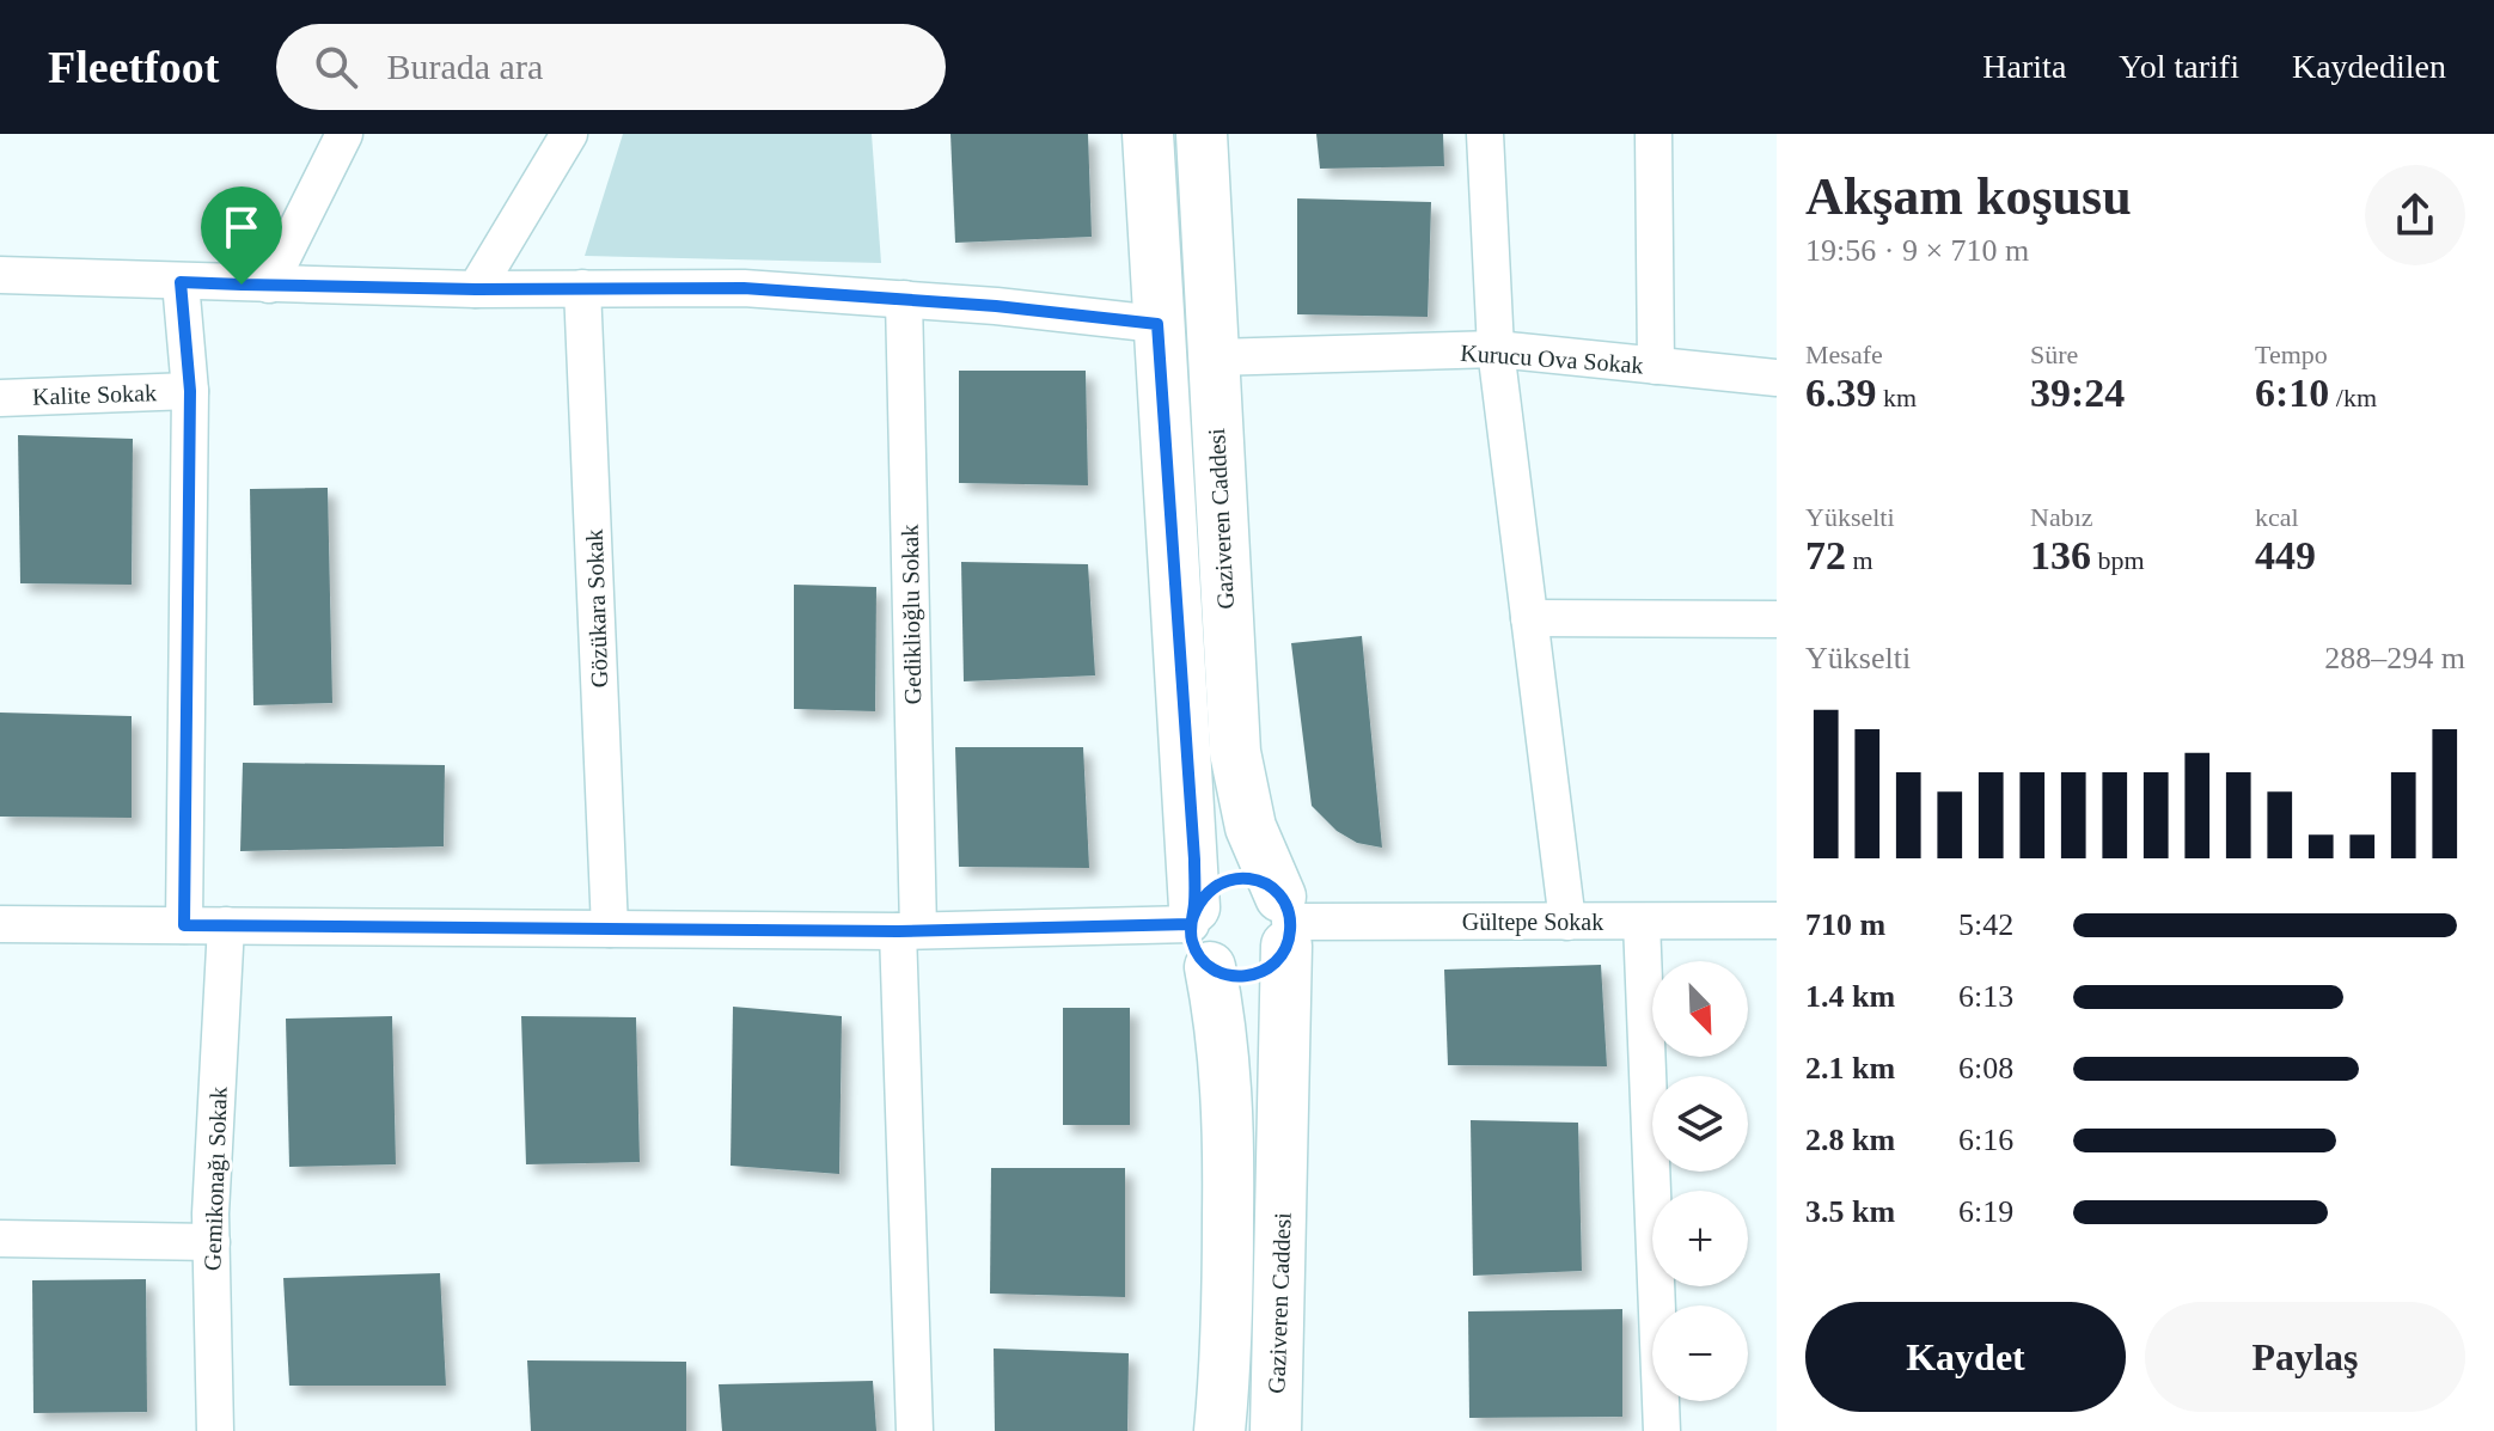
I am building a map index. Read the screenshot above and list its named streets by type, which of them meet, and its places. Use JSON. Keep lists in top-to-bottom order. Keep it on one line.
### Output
{"streets":{"main road":["Gaziveren Caddesi"],"street":["Kurucu Ova Sokak","Kalite Sokak","Gözükara Sokak","Gediklioğlu Sokak","Gültepe Sokak","Gemikonağı Sokak"]},"crossings":[["Kurucu Ova Sokak","Gaziveren Caddesi"],["Gaziveren Caddesi","Gültepe Sokak"]],"north":"bottom right","page":{"header":"Fleetfoot","search":"Burada ara","nav":["Harita","Yol tarifi","Kaydedilen"],"heading":["Akşam koşusu","19:56 · 9 × 710 m"],"stats":[["Mesafe","6.39 km"],["Süre","39:24"],["Tempo","6:10 /km"],["Yükselti","72 m"],["Nabız","136 bpm"],["kcal","449"]],"chart":["Yükselti","288–294 m"],"list":[{"name":"710 m","note":"5:42"},{"name":"1.4 km","note":"6:13"},{"name":"2.1 km","note":"6:08"},{"name":"2.8 km","note":"6:16"},{"name":"3.5 km","note":"6:19"}],"map_buttons":["+","−"],"buttons":["Kaydet","Paylaş"]}}
